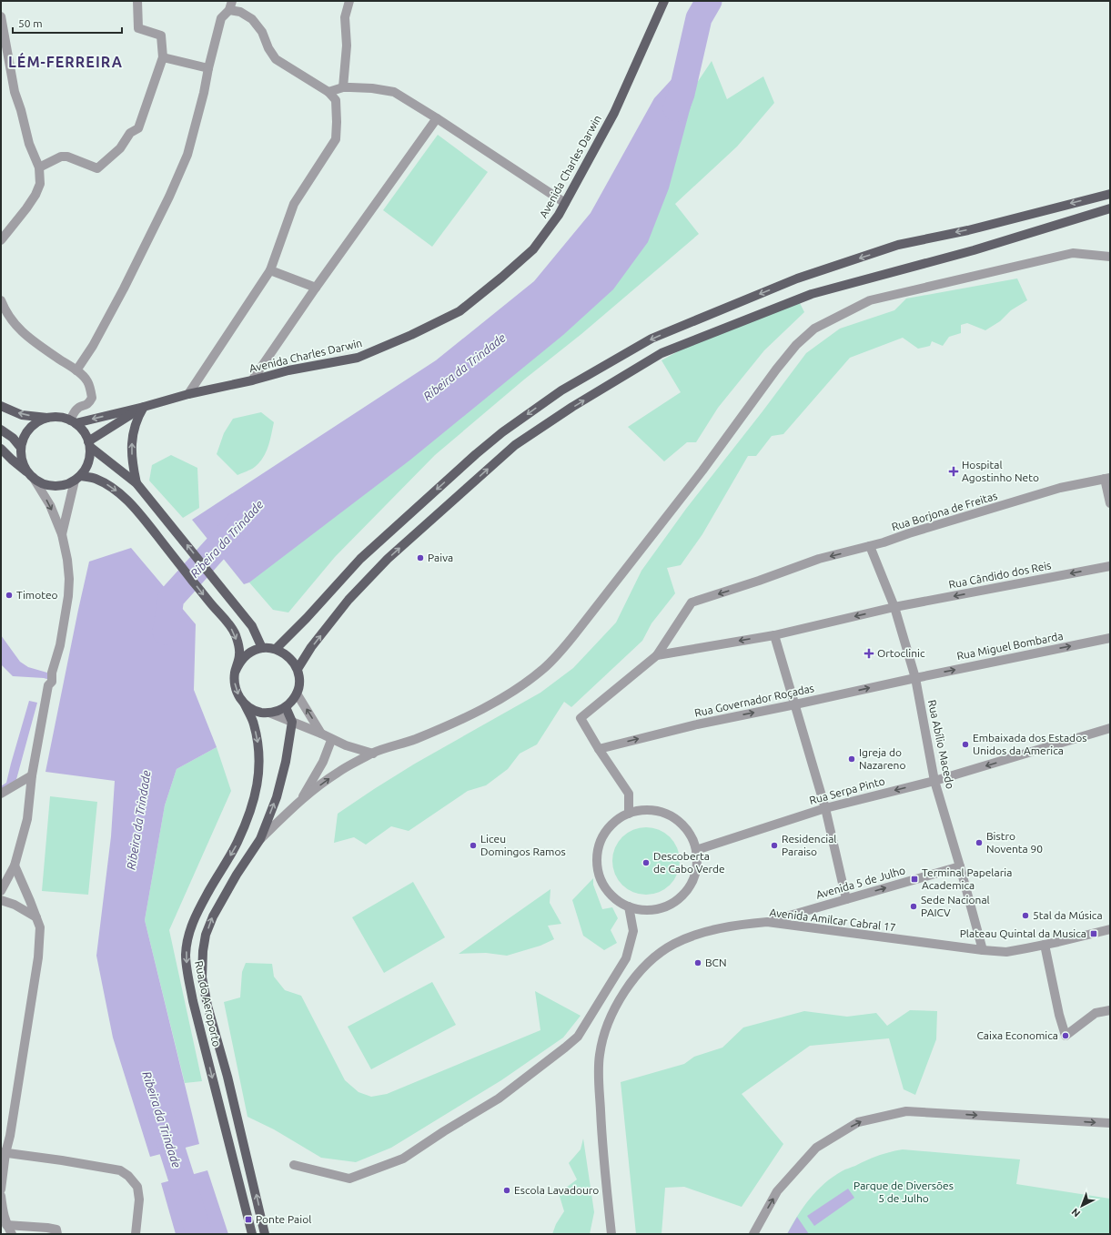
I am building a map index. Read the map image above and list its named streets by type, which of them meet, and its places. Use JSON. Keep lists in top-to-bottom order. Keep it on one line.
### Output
{"streets":{"main road":["Avenida Charles Darwin","Rua do Aeroporto"],"street":["Rua Borjona de Freitas","Rua Cândido dos Reis","Rua Miguel Bombarda","Rua Governador Roçadas","Rua Abílio Macedo","Rua Serpa Pinto","Avenida 5 de Julho","Avenida Amilcar Cabral 17"]},"crossings":[["Rua Borjona de Freitas","Rua Cândido dos Reis"],["Rua Borjona de Freitas","Rua Abílio Macedo"],["Rua Cândido dos Reis","Rua Abílio Macedo"],["Rua Miguel Bombarda","Rua Governador Roçadas"],["Rua Miguel Bombarda","Rua Abílio Macedo"],["Rua Governador Roçadas","Rua Abílio Macedo"],["Rua Abílio Macedo","Rua Serpa Pinto"],["Rua Abílio Macedo","Avenida 5 de Julho"],["Rua Abílio Macedo","Avenida Amilcar Cabral 17"],["Avenida 5 de Julho","Avenida Amilcar Cabral 17"]],"one_way":["Rua Cândido dos Reis","Rua Miguel Bombarda","Rua Governador Roçadas","Rua Serpa Pinto","Avenida 5 de Julho"],"districts":["LÉM-FERREIRA"],"water":["Ribeira da Trindade"],"parks":["Parque de Diversões 5 de Julho"],"places":{"health":["Hospital Agostinho Neto","Ortoclinic"],"other":["Paiva","Timoteo","Embaixada dos Estados Unidos da America","Igreja do Nazareno","Bistro Noventa 90","Liceu Domingos Ramos","Residencial Paraiso","Descoberta de Cabo Verde","Sede Nacional PAICV","5tal da Música","BCN","Caixa Economica","Escola Lavadouro"],"transit":["Terminal Papelaria Academica","Plateau Quintal da Musica","Ponte Paiol"]},"scale_bar":"50 m","north":"bottom left"}
